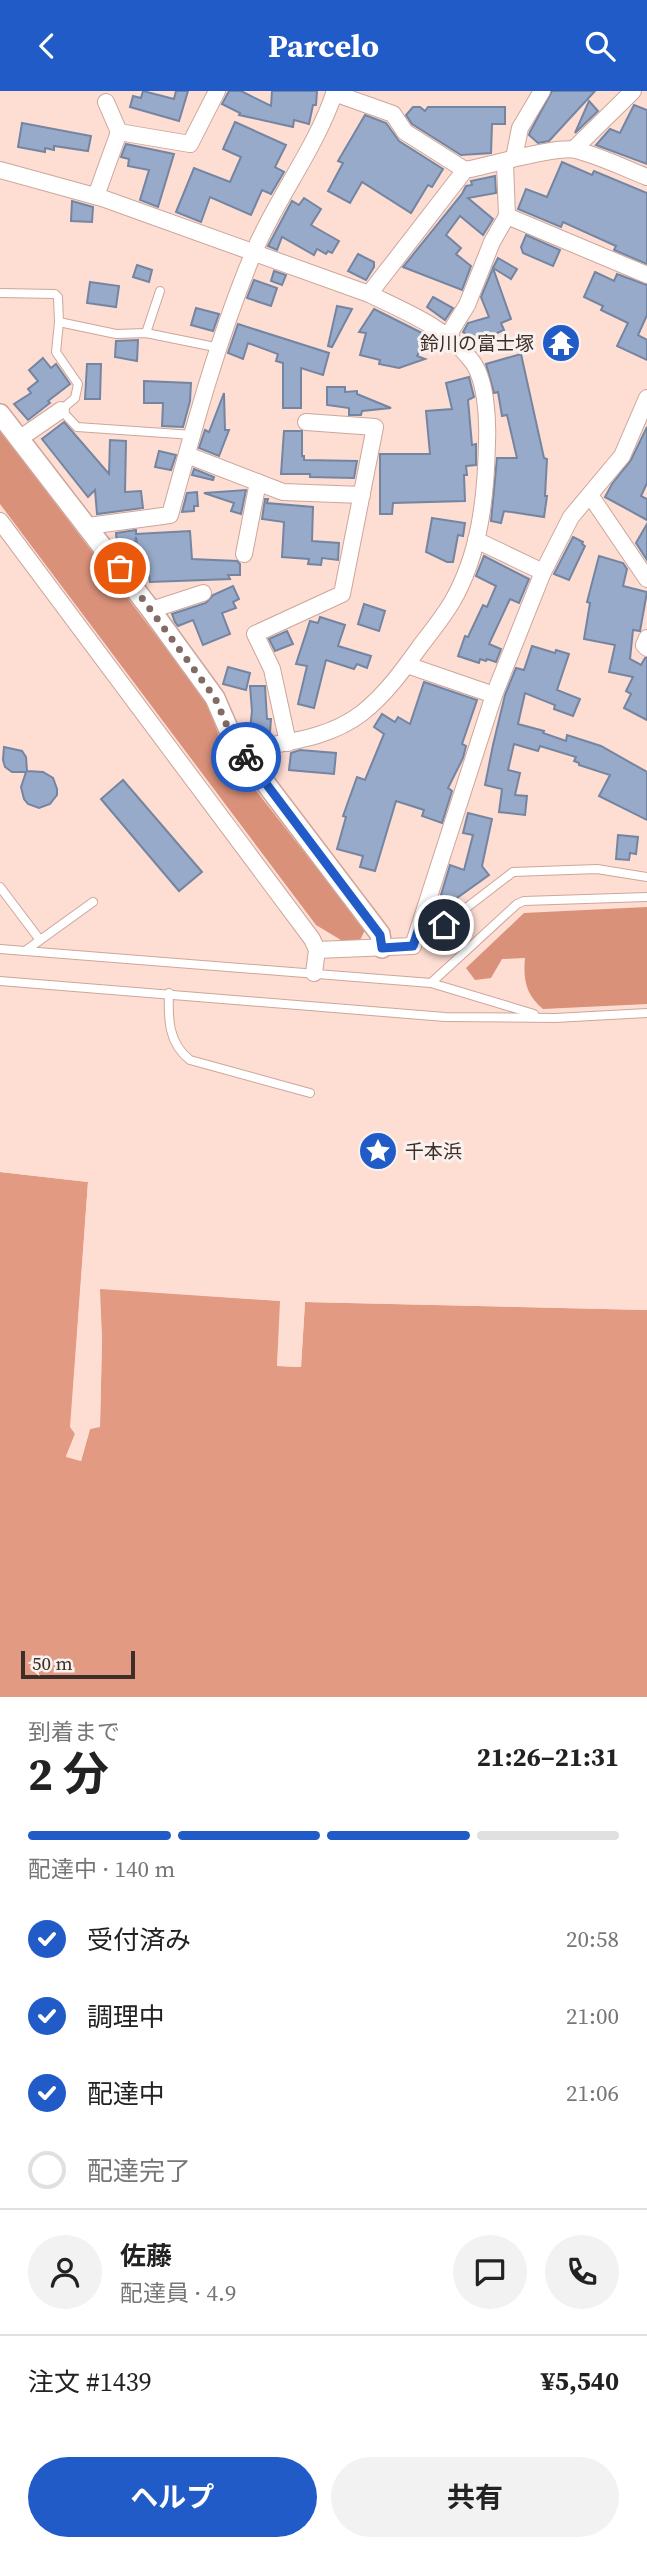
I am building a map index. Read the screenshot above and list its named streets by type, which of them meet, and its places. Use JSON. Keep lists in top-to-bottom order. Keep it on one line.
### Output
{"places":{"temple":["鈴川の富士塚"],"place":["千本浜"]},"scale_bar":"50 m","page":{"header":"Parcelo","scale":"50 m","heading":["2 分","到着まで","21:26–21:31"],"panel":["佐藤","配達員 · 4.9","注文 #1439","¥5,540"],"bar":"配達中 · 140 m","list":[["受付済み","20:58"],["調理中","21:00"],["配達中","21:06"],"配達完了"],"buttons":["ヘルプ","共有"]}}
